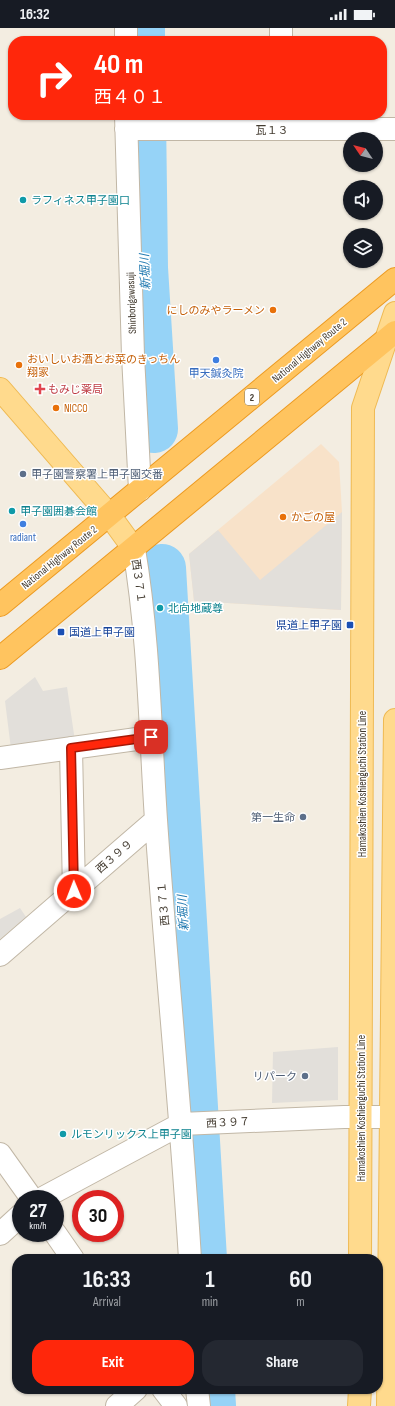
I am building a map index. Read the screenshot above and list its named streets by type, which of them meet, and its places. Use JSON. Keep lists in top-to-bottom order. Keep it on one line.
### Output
{"streets":{"highway":["National Highway Route 2","2"],"main road":["Hamakoshien Koshienguchi Station Line"],"street":["瓦１３","Shinborigawasuji","西３７１","西３９９","西３９７"]},"crossings":[["瓦１３","Shinborigawasuji"],["Shinborigawasuji","National Highway Route 2"],["西３７１","西３９９"],["西３７１","西３９７"],["Hamakoshien Koshienguchi Station Line","西３９７"]],"water":["新堀川"],"places":{"other":["ラフィネス甲子園口","にしのみやラーメン","甲天鍼灸院","おいしいお酒とお菜のきっちん 翔家","NICCO","甲子園警察署上甲子園交番","甲子園囲碁会館","かごの屋","radiant","北向地蔵尊","第一生命","リパーク","ルモンリックス上甲子園"],"health":["もみじ薬局"],"transit":["県道上甲子園","国道上甲子園"]},"north":"top left","page":{"status":"16:32","turn":["40 m","西４０１"],"speed":"27 km/h","limit":"30","eta":["16:33","Arrival","1","min","60","m"],"buttons":["Exit","Share"]}}
